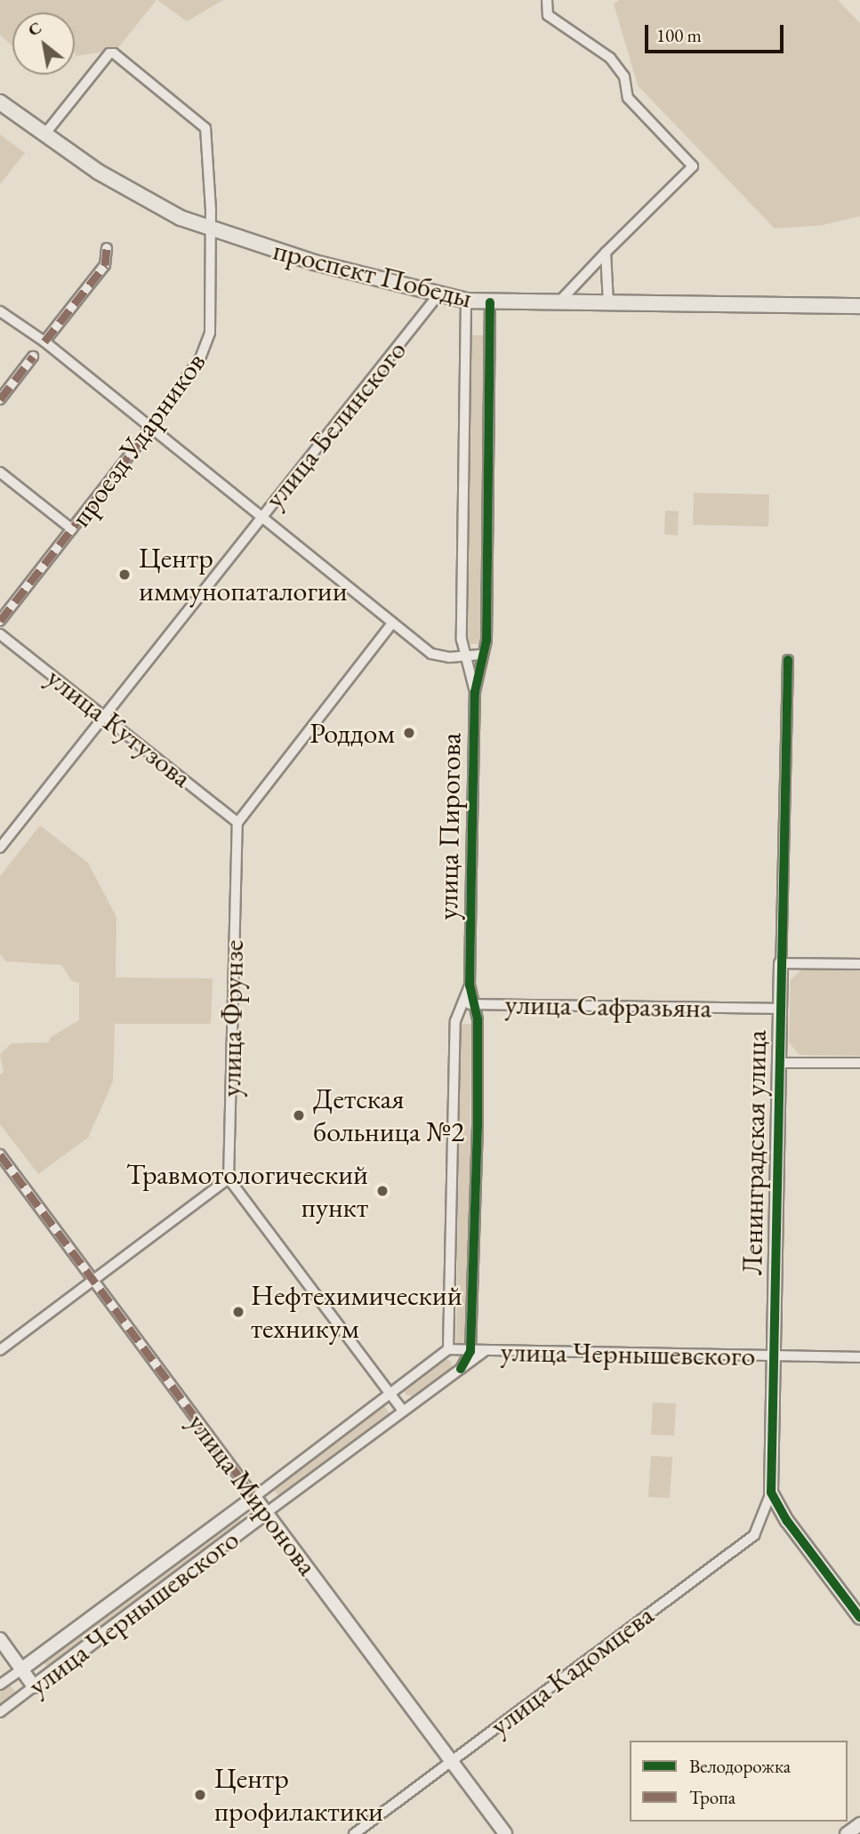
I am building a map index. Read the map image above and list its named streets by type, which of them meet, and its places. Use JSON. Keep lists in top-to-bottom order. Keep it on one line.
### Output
{"streets":{"main road":["проспект Победы","Ленинградская улица","улица Чернышевского","улица Миронова"],"street":["улица Белинского","проезд Ударников","улица Кутузова","улица Пирогова","улица Сафразьяна","улица Фрунзе","улица Кадомцева"]},"crossings":[["проспект Победы","улица Белинского"],["проспект Победы","проезд Ударников"],["проспект Победы","улица Пирогова"],["улица Белинского","улица Кутузова"],["улица Кутузова","улица Фрунзе"],["улица Пирогова","улица Сафразьяна"],["улица Пирогова","улица Чернышевского"],["улица Сафразьяна","Ленинградская улица"],["Ленинградская улица","улица Чернышевского"],["Ленинградская улица","улица Кадомцева"],["улица Чернышевского","улица Миронова"],["улица Миронова","улица Кадомцева"]],"places":["Центр иммунопаталогии","Роддом","Детская больница №2","Травмотологический пункт","Нефтехимический техникум","Центр профилактики"],"legend":["Велодорожка","Тропа"],"scale_bar":"100 m","north":"top left"}
